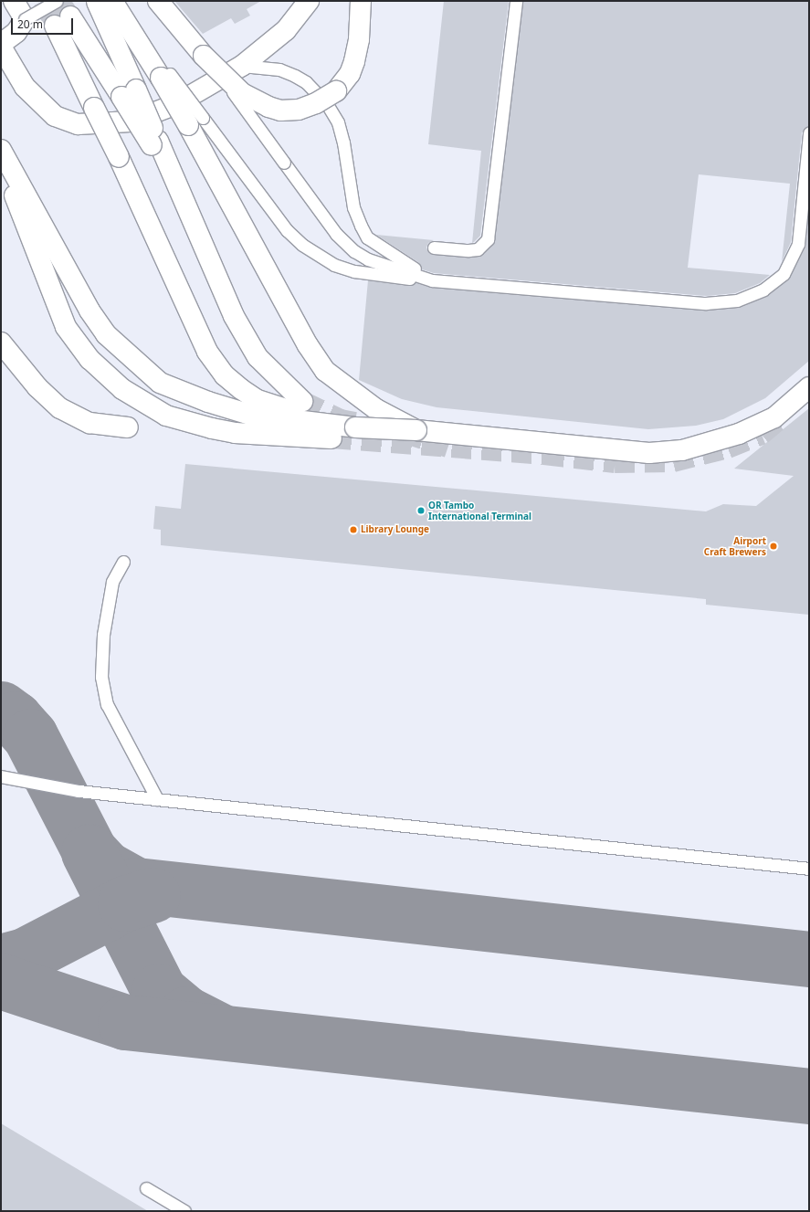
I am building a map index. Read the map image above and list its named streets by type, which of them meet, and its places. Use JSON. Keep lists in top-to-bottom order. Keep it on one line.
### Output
{"places":["OR Tambo International Terminal","Library Lounge","Airport Craft Brewers"],"scale_bar":"20 m"}
